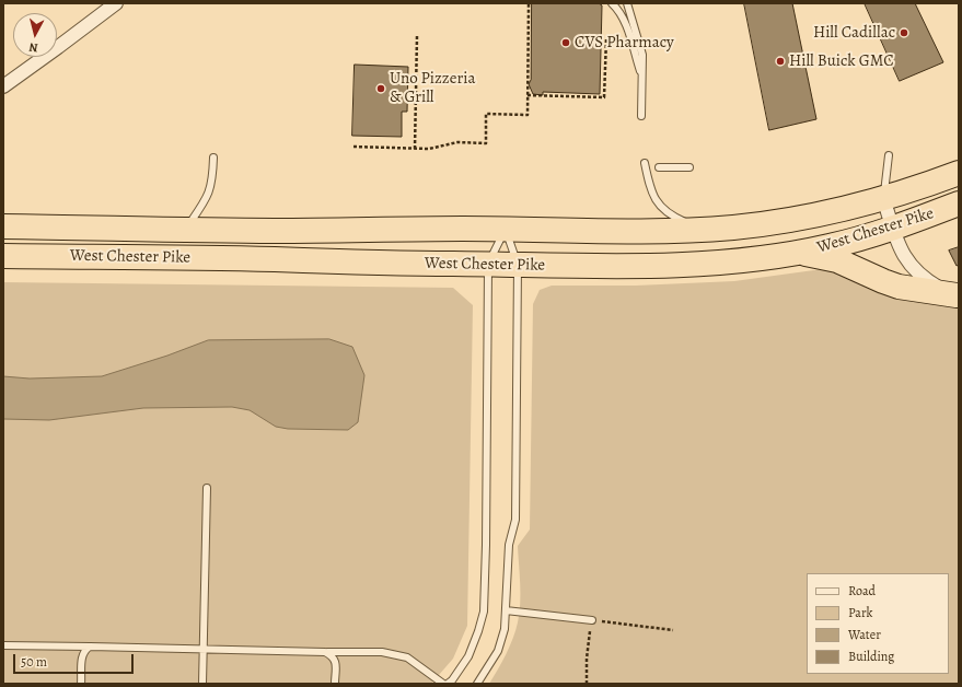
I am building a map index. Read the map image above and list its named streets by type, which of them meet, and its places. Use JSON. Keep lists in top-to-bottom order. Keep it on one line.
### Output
{"streets":{"highway":["West Chester Pike"]},"places":["Hill Cadillac","CVS Pharmacy","Hill Buick GMC","Uno Pizzeria & Grill"],"legend":["Road","Park","Water","Building"],"scale_bar":"50 m","north":"bottom"}
